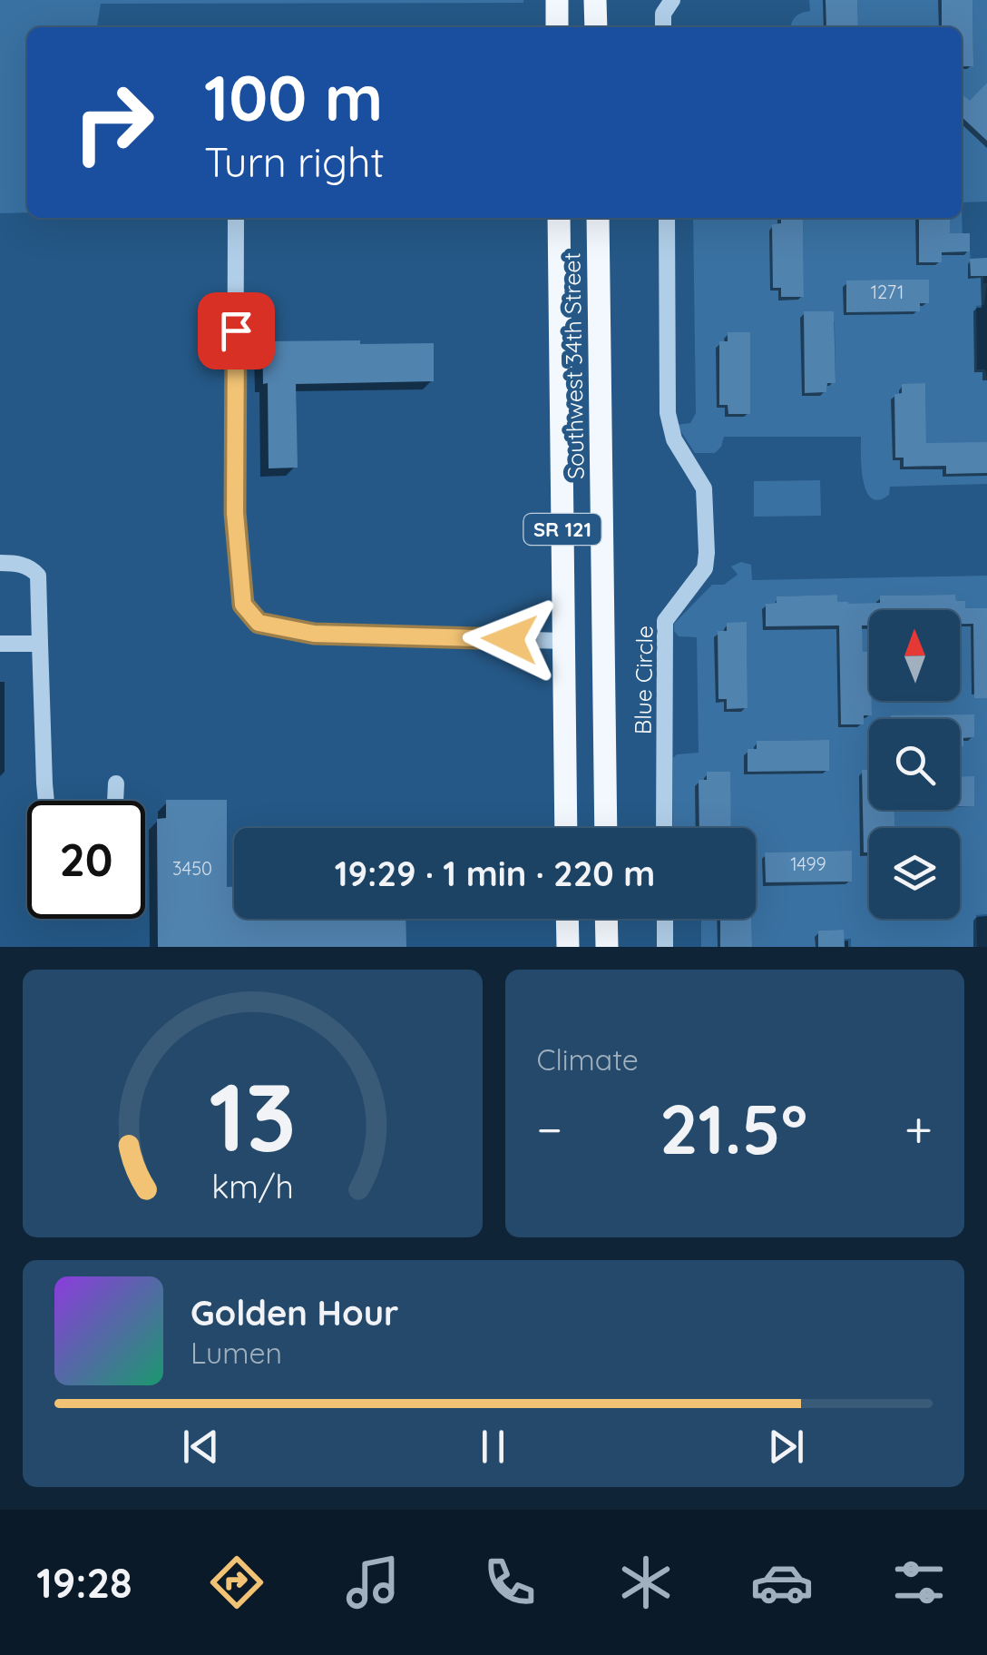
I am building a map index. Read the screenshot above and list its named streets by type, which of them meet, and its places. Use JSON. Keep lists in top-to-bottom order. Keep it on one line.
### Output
{"streets":{"main road":["Southwest 34th Street","SR 121"],"street":["Blue Circle"]},"house_numbers":["1271","1499","3450"],"north":"top","page":{"turn":["100 m","Turn right"],"limit":"20","trip":"19:29 · 1 min · 220 m","tile":"Climate","heat":["−","21.5°","+"],"song":["Golden Hour","Lumen"],"tabs":"19:28","gauge":["13","km/h"]}}
